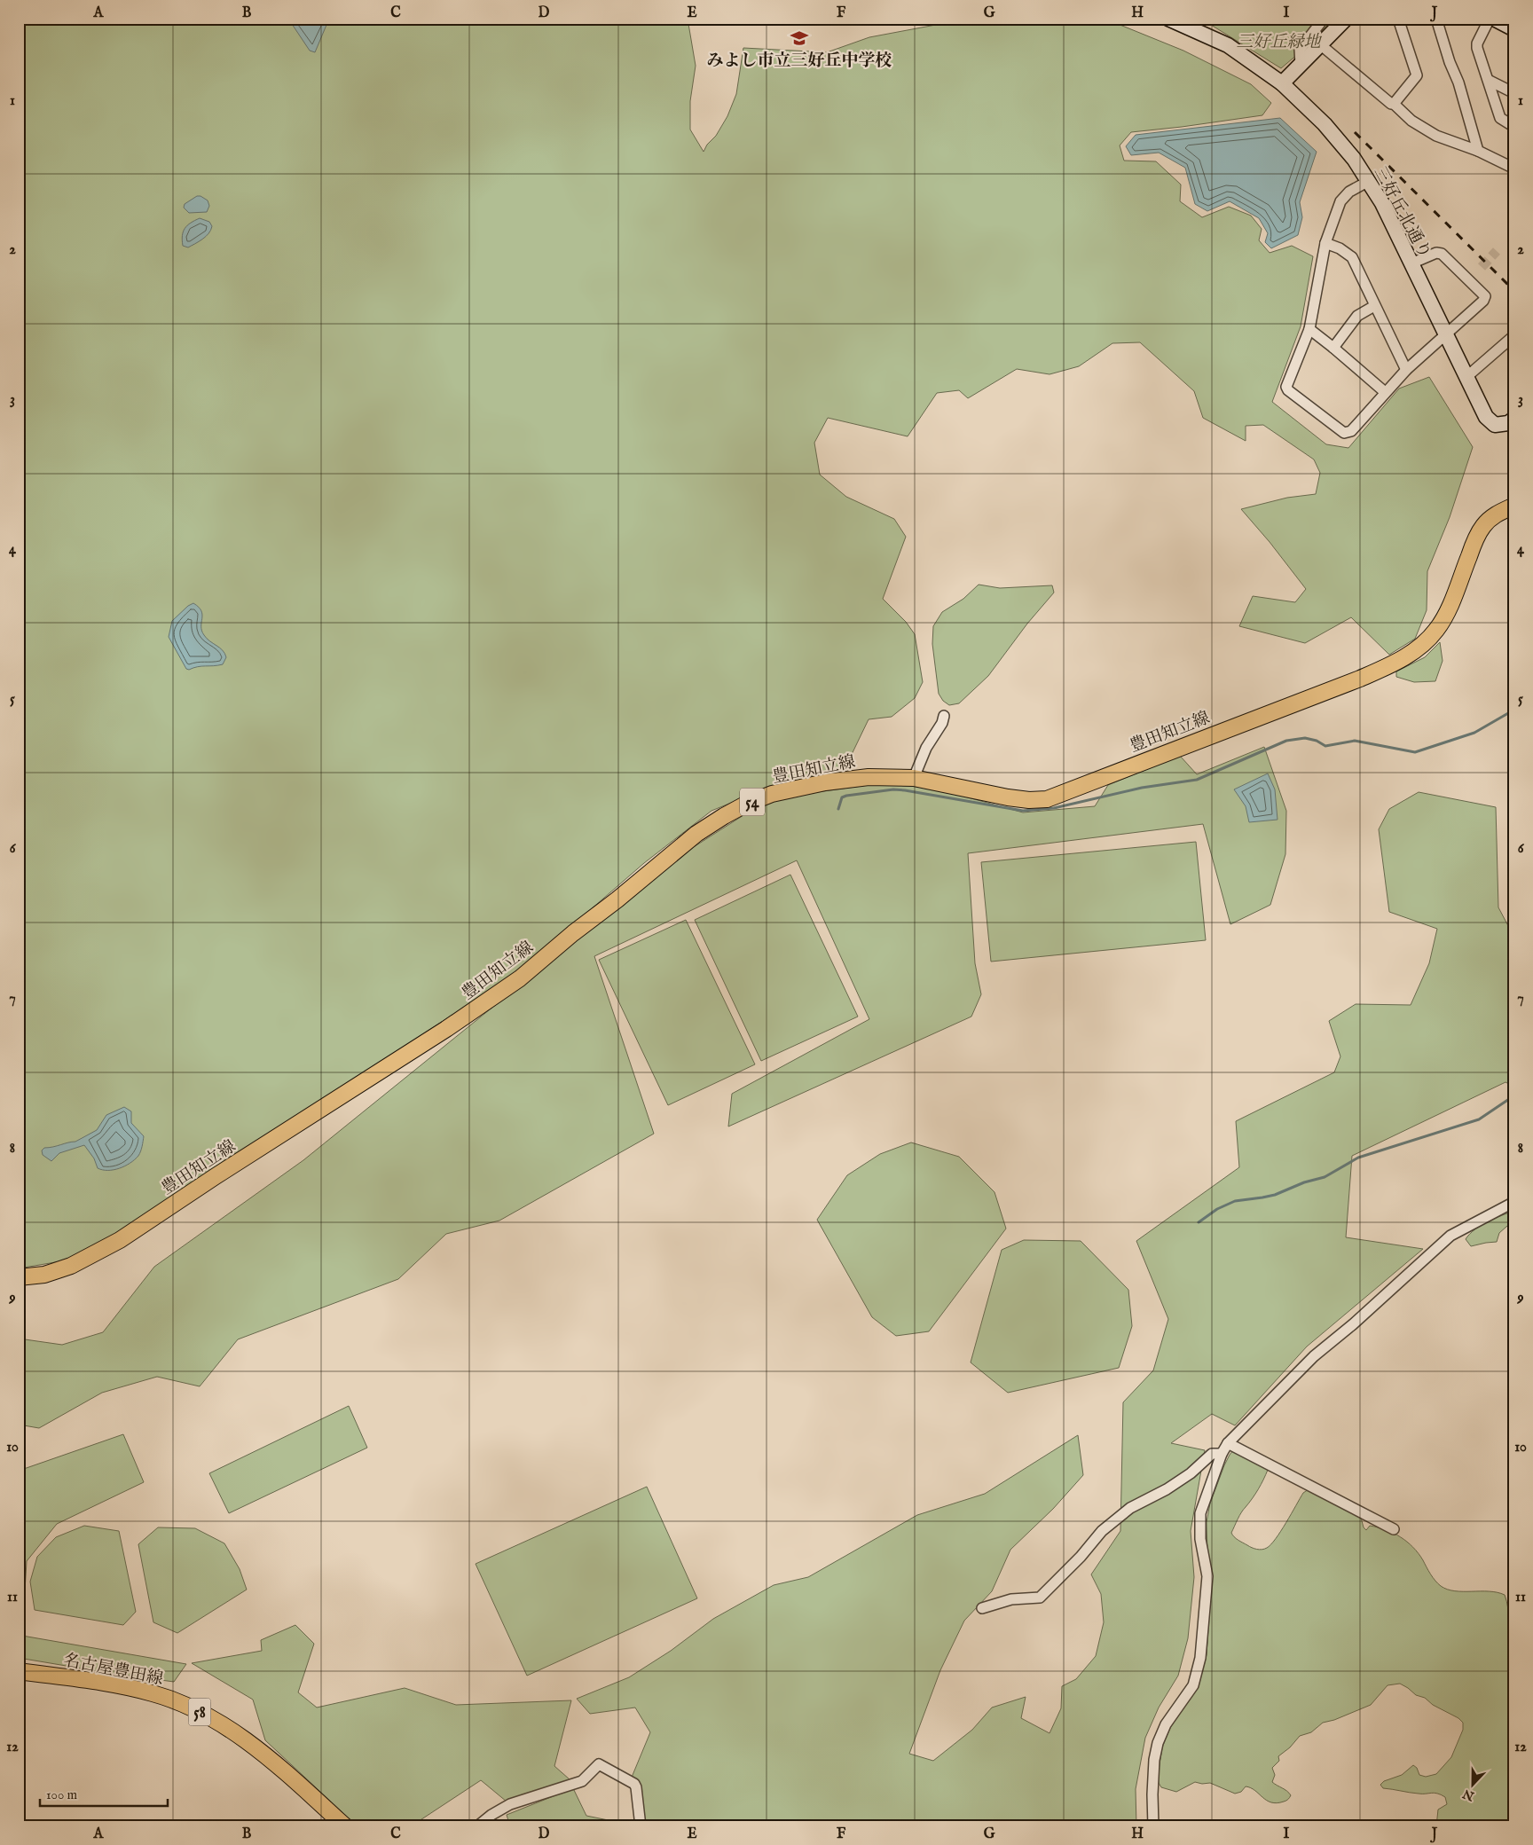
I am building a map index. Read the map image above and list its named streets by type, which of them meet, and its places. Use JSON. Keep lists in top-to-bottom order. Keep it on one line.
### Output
{"streets":{"main road":["豊田知立線","54","名古屋豊田線","58"],"street":["三好丘北通り"]},"parks":["三好丘緑地"],"places":{"school or university":["みよし市立三好丘中学校"]},"scale_bar":"100 m","north":"bottom","grid":{"columns":["A","B","C","D","E","F","G","H","I","J"],"rows":["1","2","3","4","5","6","7","8","9","10","11","12"]}}
